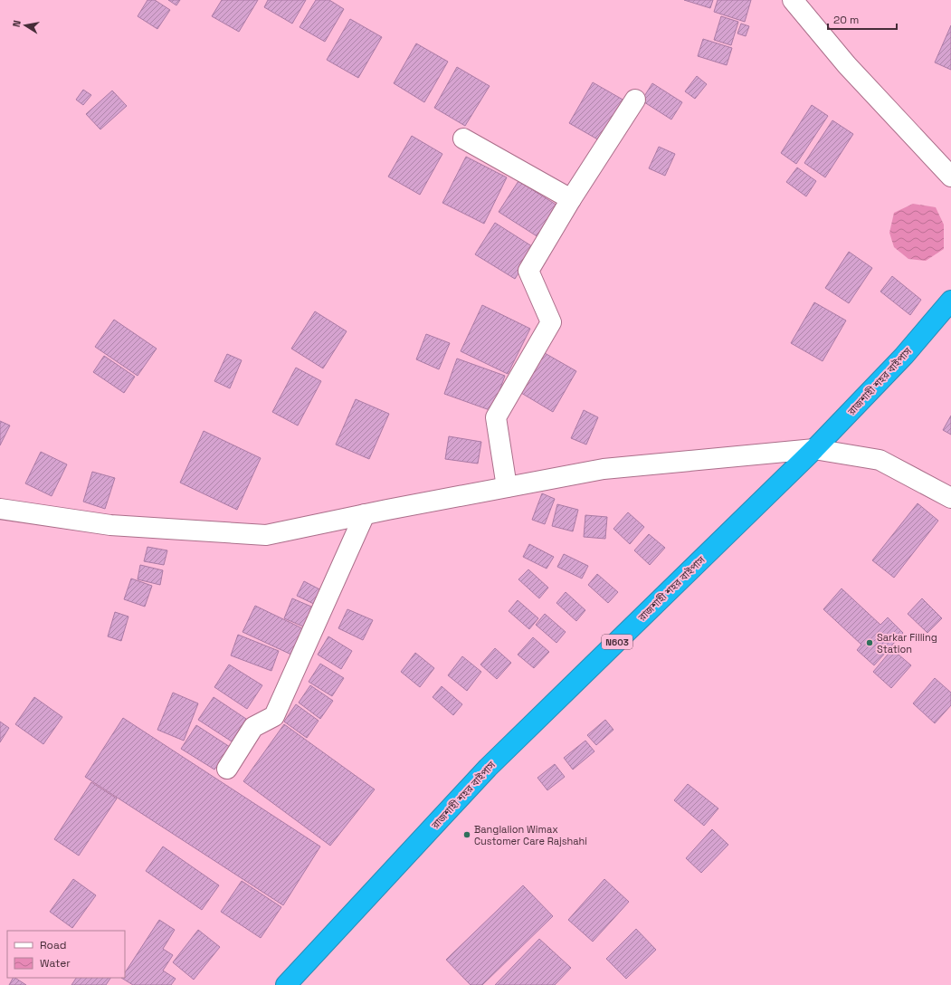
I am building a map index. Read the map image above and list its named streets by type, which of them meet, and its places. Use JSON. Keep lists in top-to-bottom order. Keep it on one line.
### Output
{"streets":{"highway":["রাজশাহী শহর বাইপাস","N603"]},"places":["Sarkar Filling Station","Banglalion Wimax Customer Care Rajshahi"],"legend":["Road","Water"],"scale_bar":"20 m","north":"left"}
